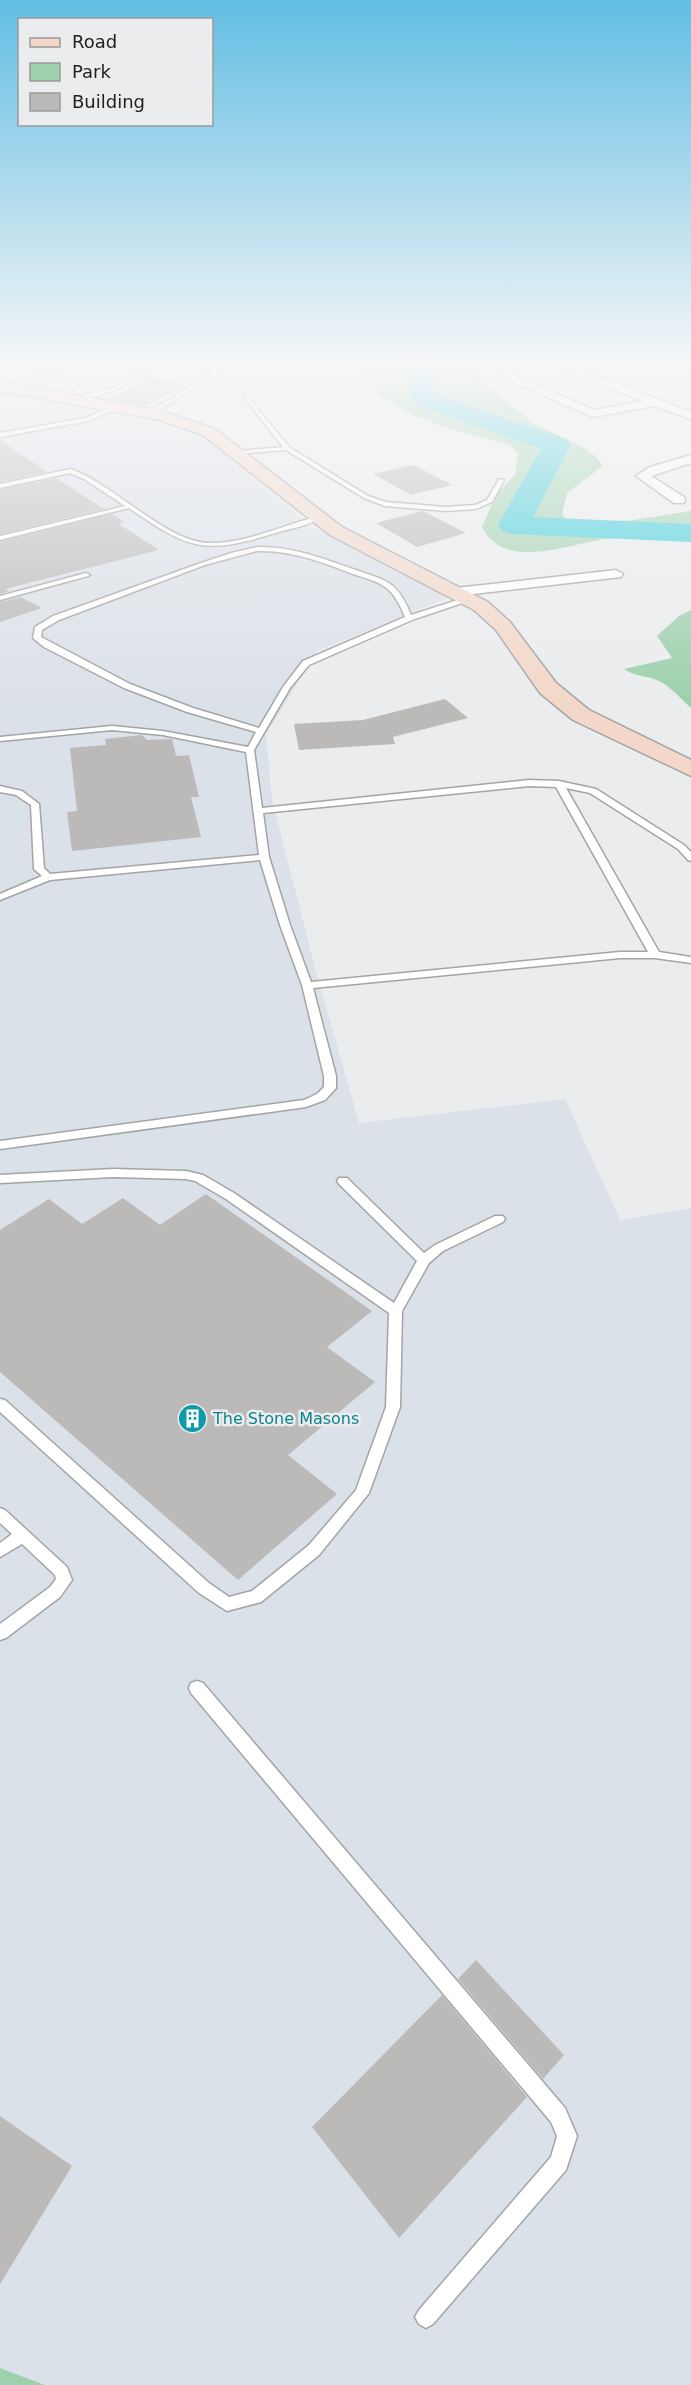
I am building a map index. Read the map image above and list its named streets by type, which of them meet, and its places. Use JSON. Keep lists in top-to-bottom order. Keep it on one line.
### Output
{"places":{"building":["The Stone Masons"]},"legend":["Road","Park","Building"]}
